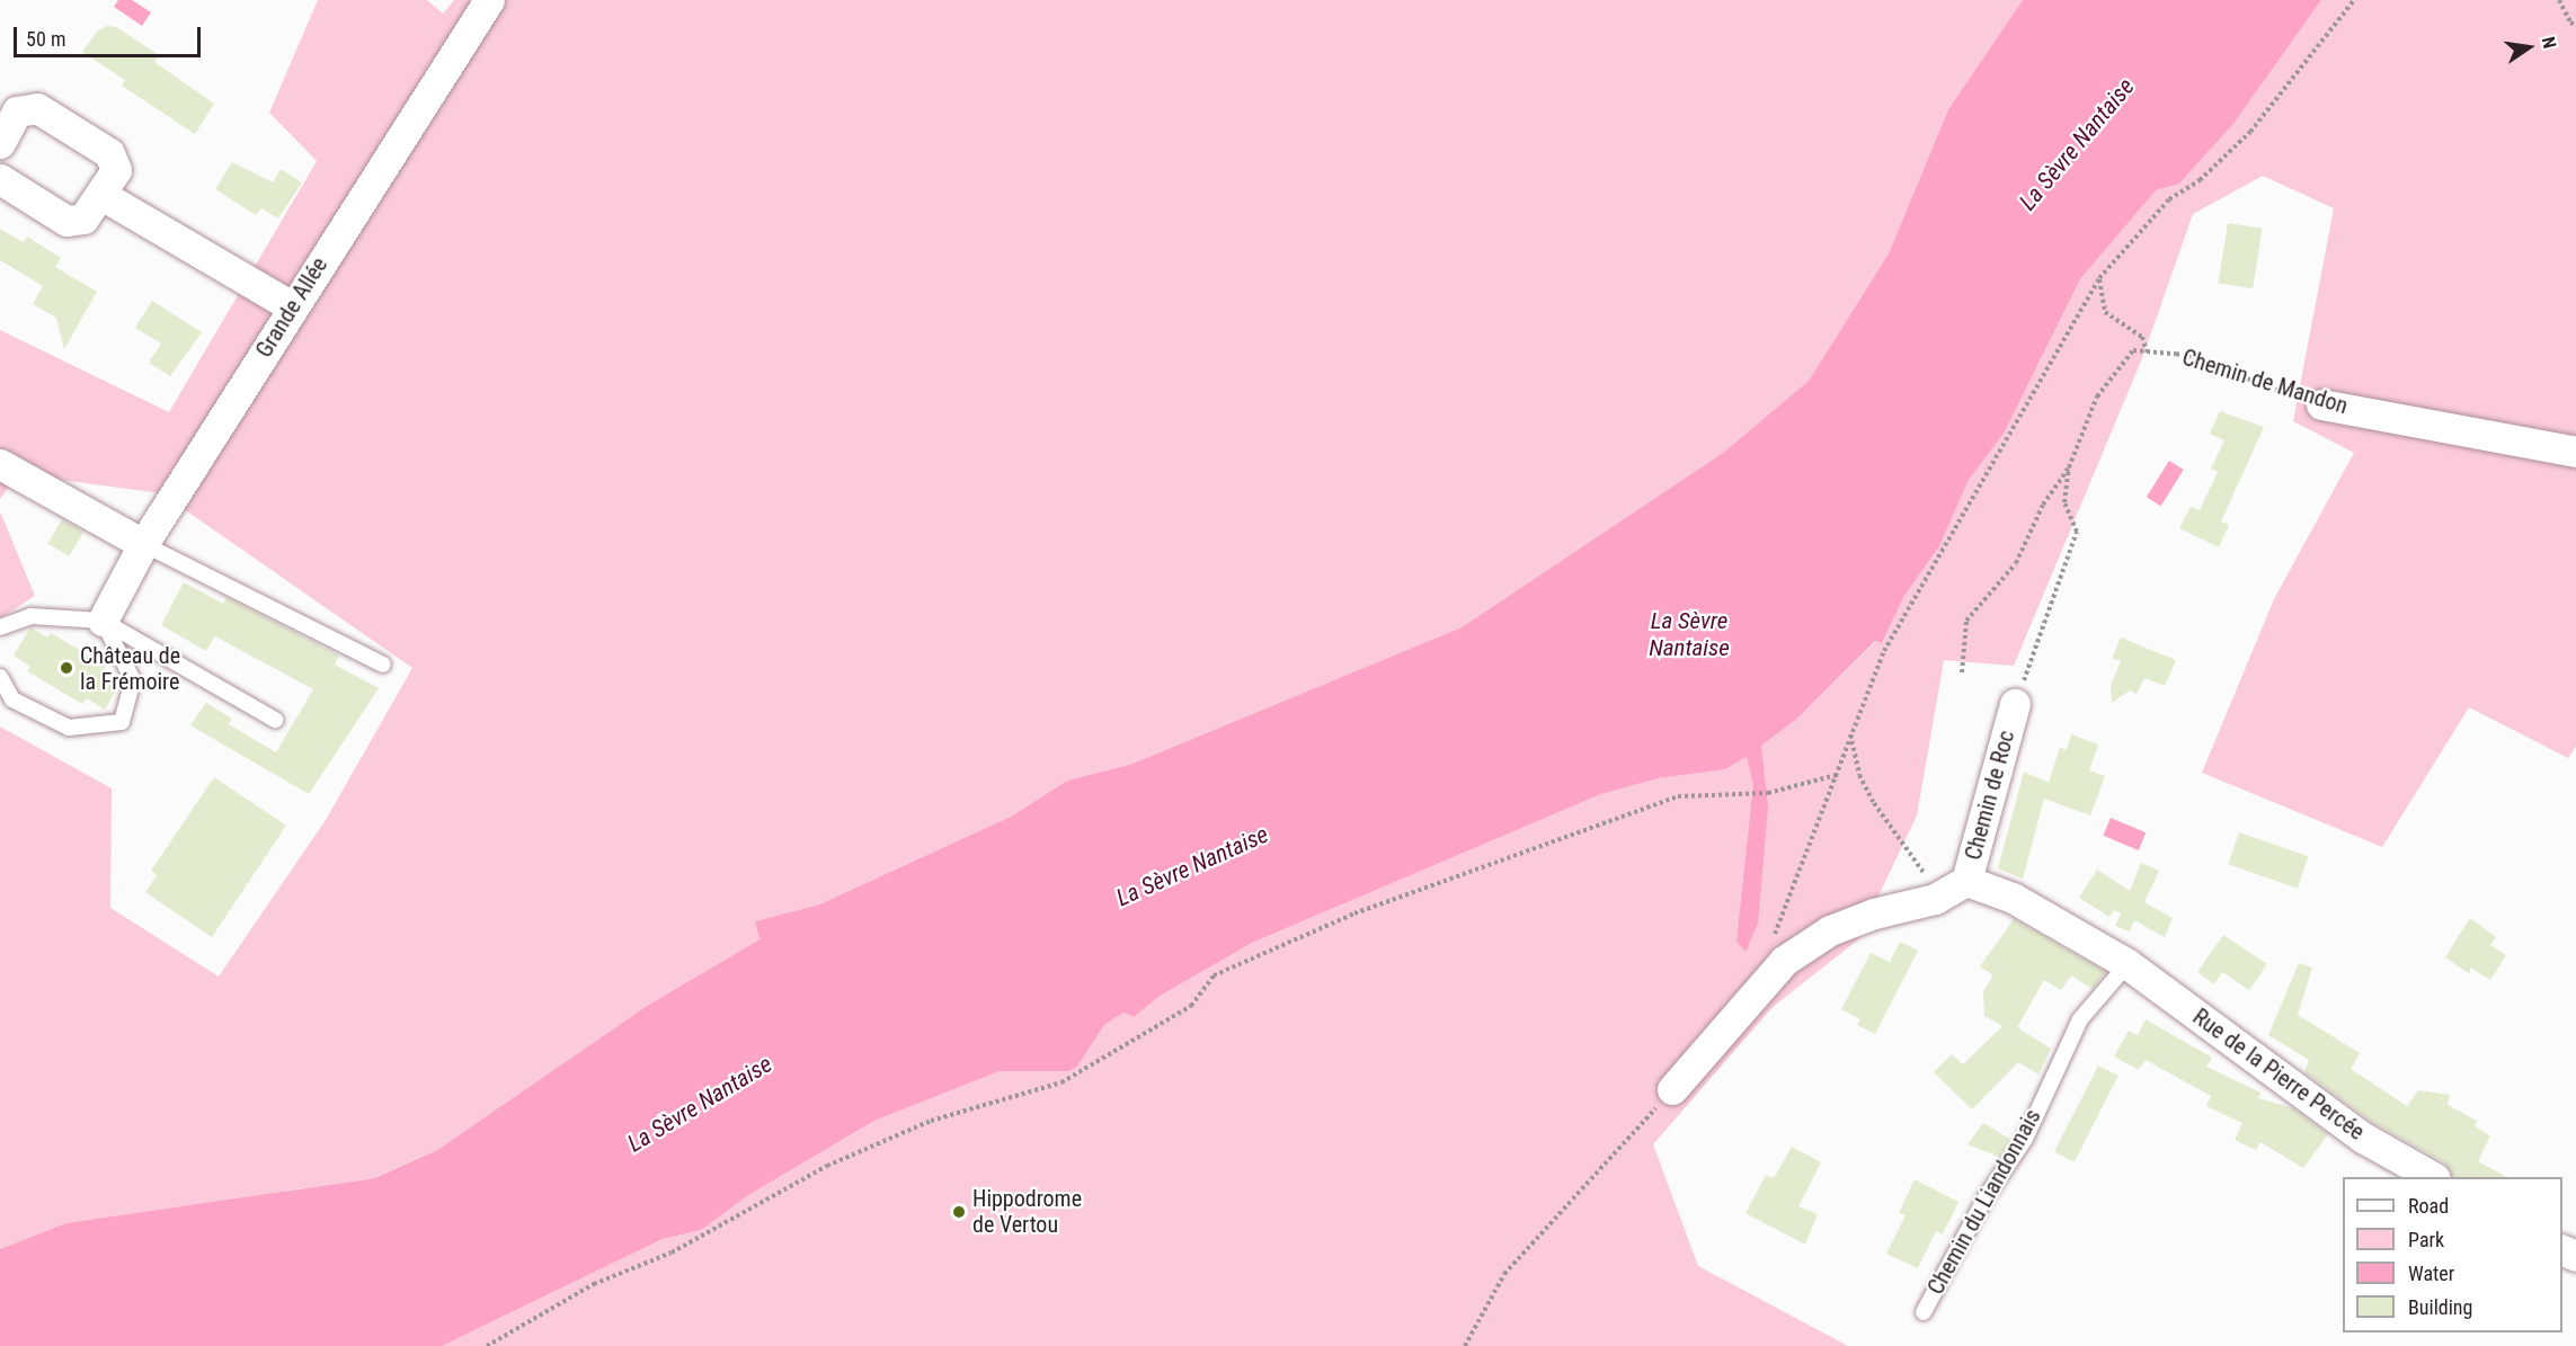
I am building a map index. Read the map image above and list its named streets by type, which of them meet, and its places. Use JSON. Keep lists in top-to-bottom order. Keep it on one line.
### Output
{"streets":{"street":["Grande Allée","Chemin de Mandon","Chemin de Roc","Rue de la Pierre Percée"],"lane":["Chemin du Liandonnais"]},"crossings":[["Chemin de Roc","Rue de la Pierre Percée"],["Rue de la Pierre Percée","Chemin du Liandonnais"]],"water":["La Sèvre Nantaise"],"places":["Château de la Frémoire","Hippodrome de Vertou"],"legend":["Road","Park","Water","Building"],"scale_bar":"50 m","north":"right"}
